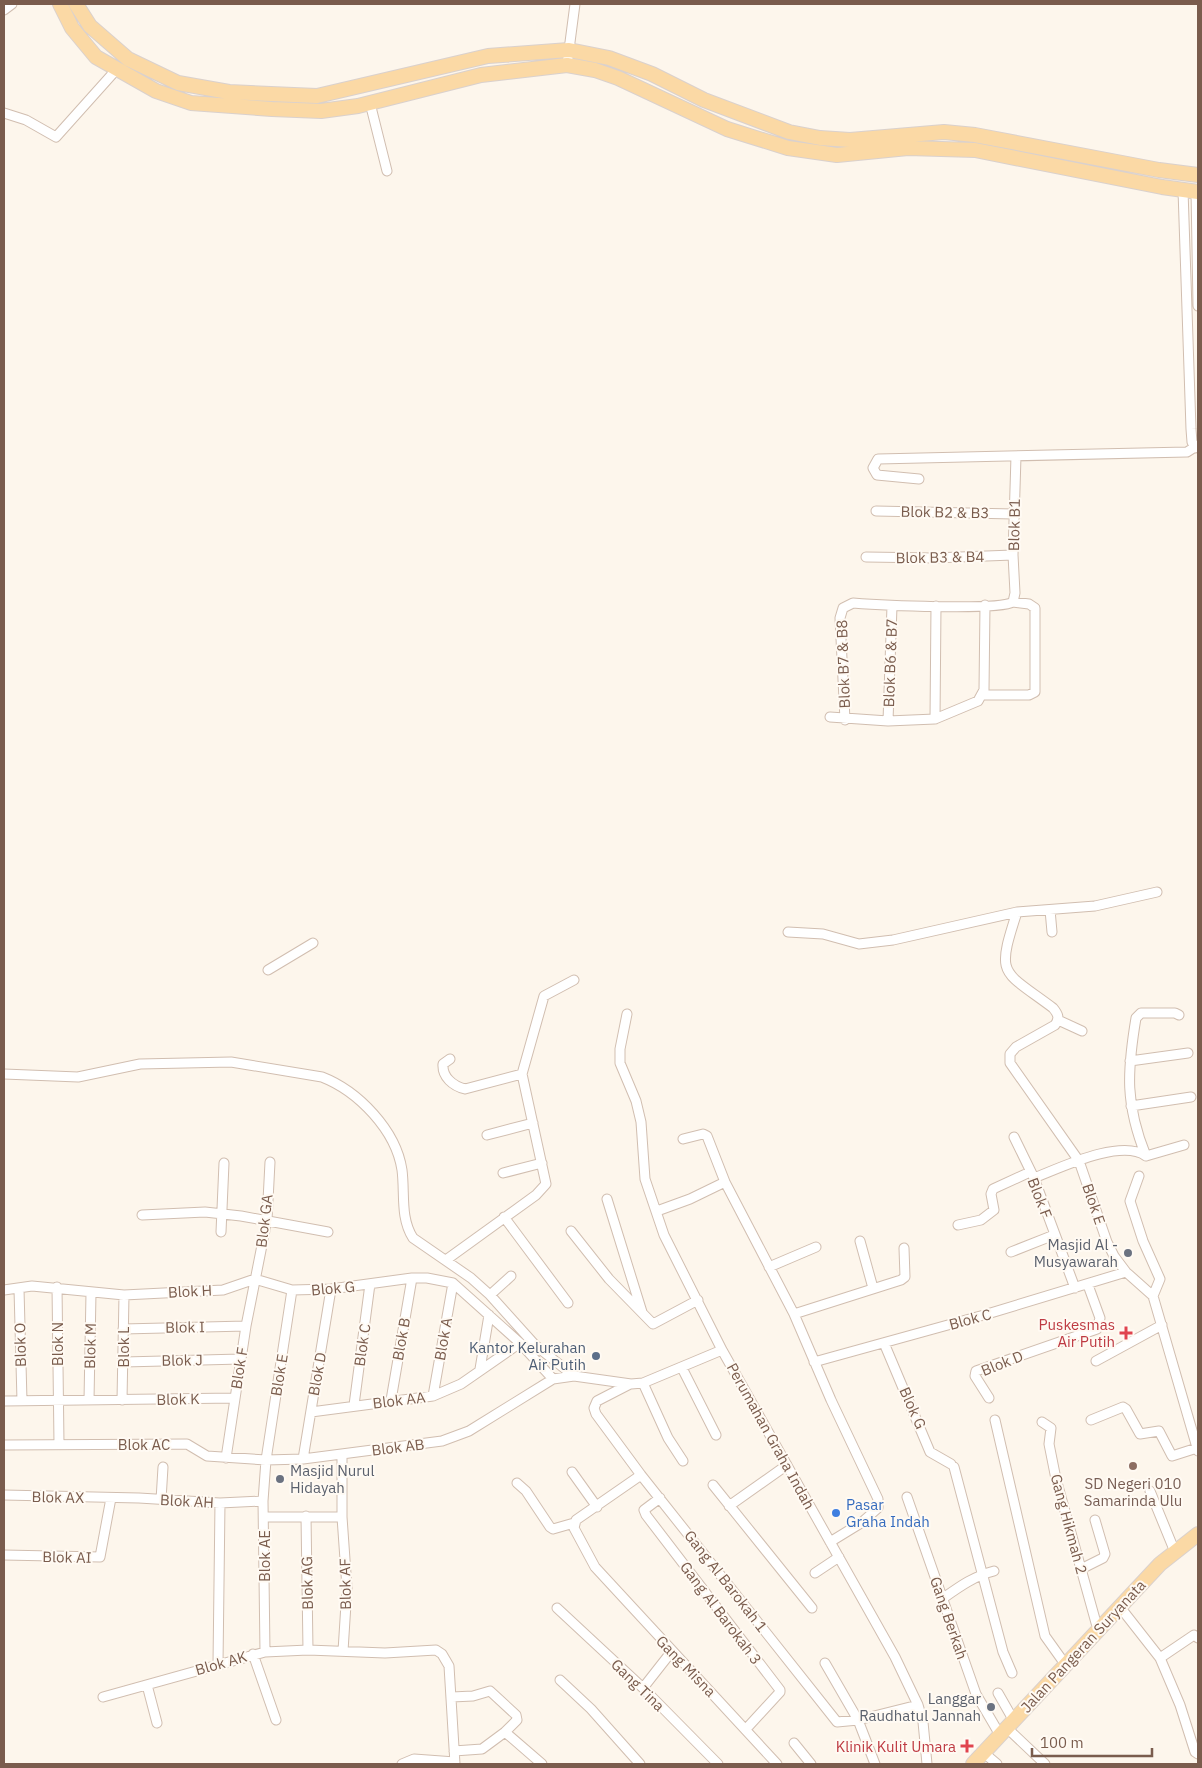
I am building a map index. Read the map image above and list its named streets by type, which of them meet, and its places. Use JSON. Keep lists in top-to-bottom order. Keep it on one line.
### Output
{"streets":{"main road":["Jalan Pangeran Suryanata"],"street":["Blok B2 & B3","Blok B1","Blok B3 & B4","Blok B6 & B7","Blok B7 & B8","Blok F","Blok E","Blok GA","Blok G","Blok H","Blok C","Blok I","Blok B","Blok A","Blok N","Blok O","Blok M","Blok L","Blok J","Blok D","Blok K","Blok AA","Perumahan Graha Indah","Blok AC","Blok AB","Blok AX","Blok AH","Gang Hikmah 2","Blok AE","Blok AI","Gang Al Barokah 1","Blok AG","Blok AF","Gang Al Barokah 3","Gang Berkah","Blok AK","Gang Misna","Gang Tina"]},"crossings":[["Blok B2 & B3","Blok B1"],["Blok B1","Blok B3 & B4"],["Blok B6 & B7","Blok B7 & B8"],["Blok F","Blok GA"],["Blok F","Blok G"],["Blok F","Blok H"],["Blok F","Blok C"],["Blok F","Blok I"],["Blok F","Blok J"],["Blok F","Blok K"],["Blok F","Blok AC"],["Blok F","Blok AB"],["Blok E","Blok G"],["Blok E","Blok C"],["Blok E","Blok AB"],["Blok E","Blok AE"],["Blok GA","Blok G"],["Blok GA","Blok H"],["Blok G","Blok H"],["Blok G","Blok C"],["Blok G","Blok B"],["Blok G","Blok D"],["Blok H","Blok L"],["Blok C","Blok D"],["Blok C","Blok AA"],["Blok I","Blok L"],["Blok B","Blok AA"],["Blok A","Blok AA"],["Blok N","Blok K"],["Blok N","Blok AC"],["Blok O","Blok K"],["Blok M","Blok K"],["Blok L","Blok J"],["Blok L","Blok K"],["Blok D","Blok AA"],["Blok D","Blok AB"],["Perumahan Graha Indah","Blok AB"],["Perumahan Graha Indah","Gang Al Barokah 1"],["Blok AC","Blok AB"],["Blok AB","Blok AE"],["Blok AB","Blok AF"],["Blok AX","Blok AH"],["Blok AX","Blok AI"],["Blok AH","Blok AE"],["Blok AH","Blok AI"],["Gang Hikmah 2","Jalan Pangeran Suryanata"],["Blok AE","Blok AK"],["Gang Al Barokah 1","Gang Al Barokah 3"],["Blok AG","Blok AK"],["Blok AF","Blok AK"],["Gang Al Barokah 3","Gang Misna"],["Gang Berkah","Jalan Pangeran Suryanata"]],"places":{"other":["Masjid Al - Musyawarah","Kantor Kelurahan Air Putih","SD Negeri 010 Samarinda Ulu","Masjid Nurul Hidayah","Pasar Graha Indah","Langgar Raudhatul Jannah"],"health":["Puskesmas Air Putih","Klinik Kulit Umara"]},"scale_bar":"100 m"}
